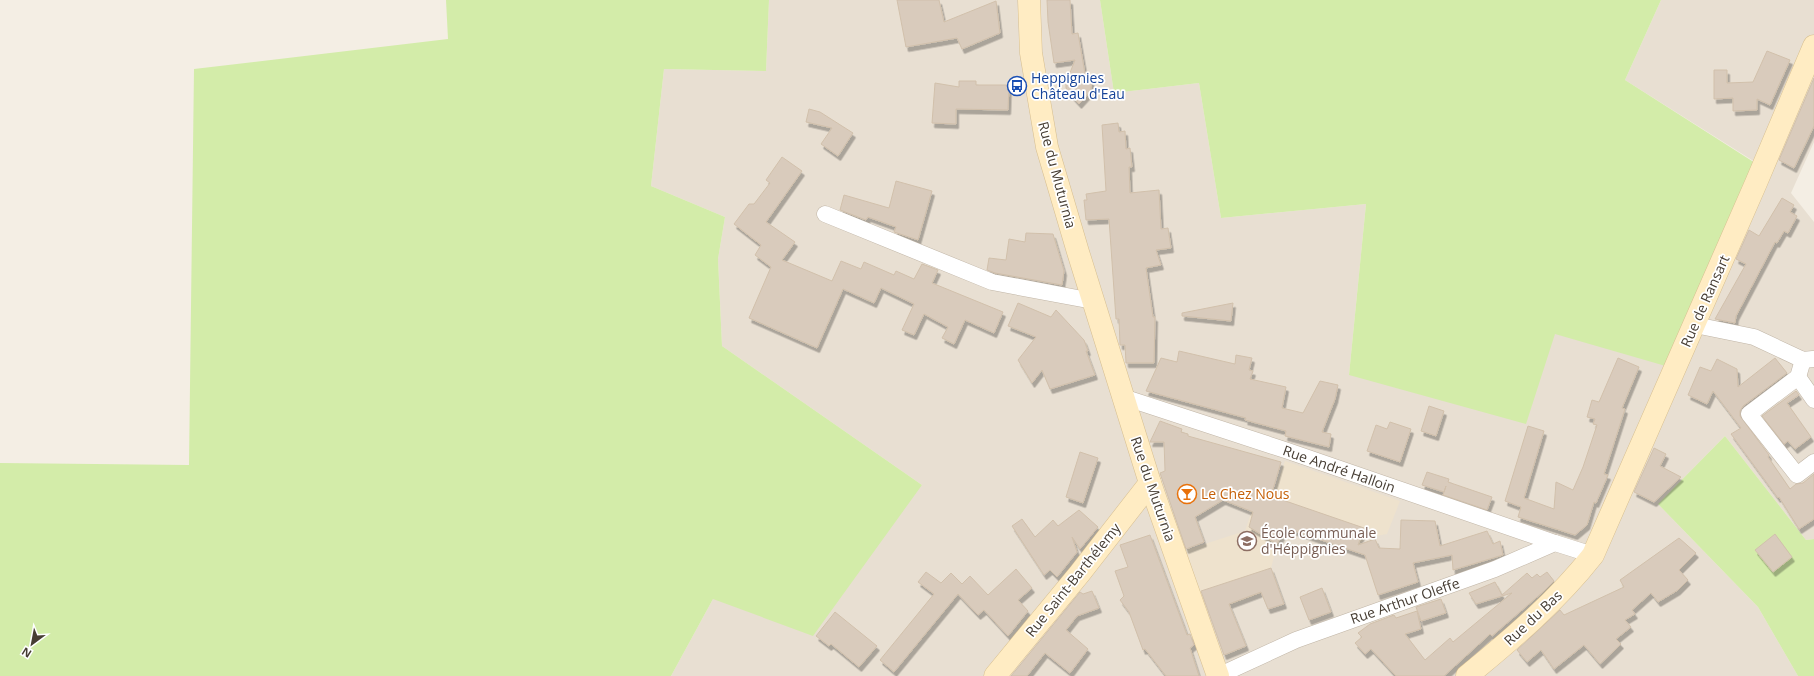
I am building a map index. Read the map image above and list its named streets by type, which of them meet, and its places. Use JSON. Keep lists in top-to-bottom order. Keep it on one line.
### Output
{"streets":{"street":["Rue du Muturnia","Rue de Ransart","Rue André Halloin","Rue Saint-Barthélemy","Rue Arthur Oleffe","Rue du Bas"]},"crossings":[["Rue du Muturnia","Rue André Halloin"],["Rue du Muturnia","Rue Saint-Barthélemy"],["Rue du Muturnia","Rue Arthur Oleffe"],["Rue de Ransart","Rue du Bas"],["Rue André Halloin","Rue Arthur Oleffe"]],"places":{"bus stop":["Heppignies Château d'Eau"],"bar":["Le Chez Nous"],"school or university":["École communale d'Héppignies"]},"north":"bottom left"}
